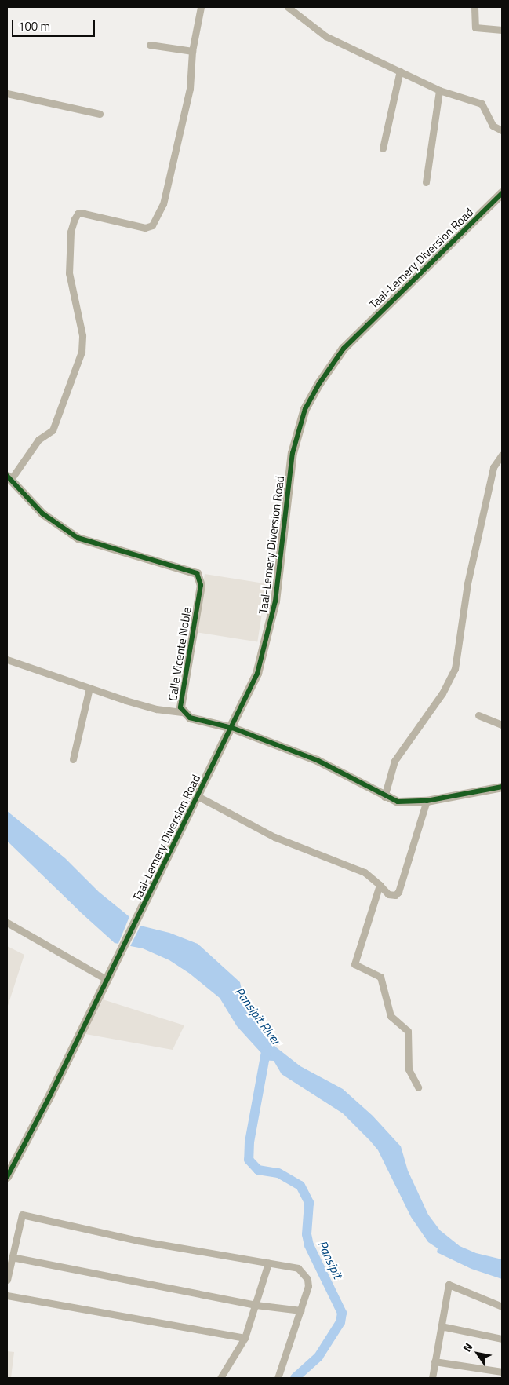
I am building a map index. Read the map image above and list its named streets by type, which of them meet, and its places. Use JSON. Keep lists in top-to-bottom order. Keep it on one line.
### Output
{"streets":{"main road":["Taal-Lemery Diversion Road"],"street":["Calle Vicente Noble"]},"crossings":[["Taal-Lemery Diversion Road","Calle Vicente Noble"]],"water":["Pansipit River","Pansipit"],"scale_bar":"100 m","north":"top left"}
